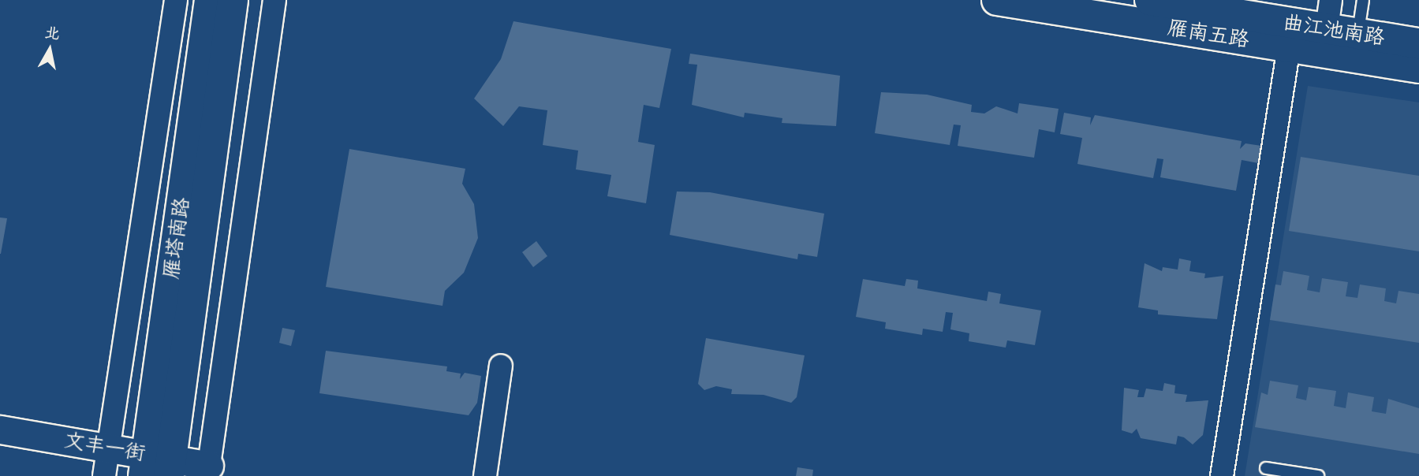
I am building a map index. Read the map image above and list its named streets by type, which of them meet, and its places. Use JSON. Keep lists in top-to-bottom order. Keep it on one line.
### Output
{"streets":{"main road":["曲江池南路","雁南五路","雁塔南路"],"street":["文丰一街"]},"crossings":[["雁塔南路","文丰一街"]],"north":"top"}
